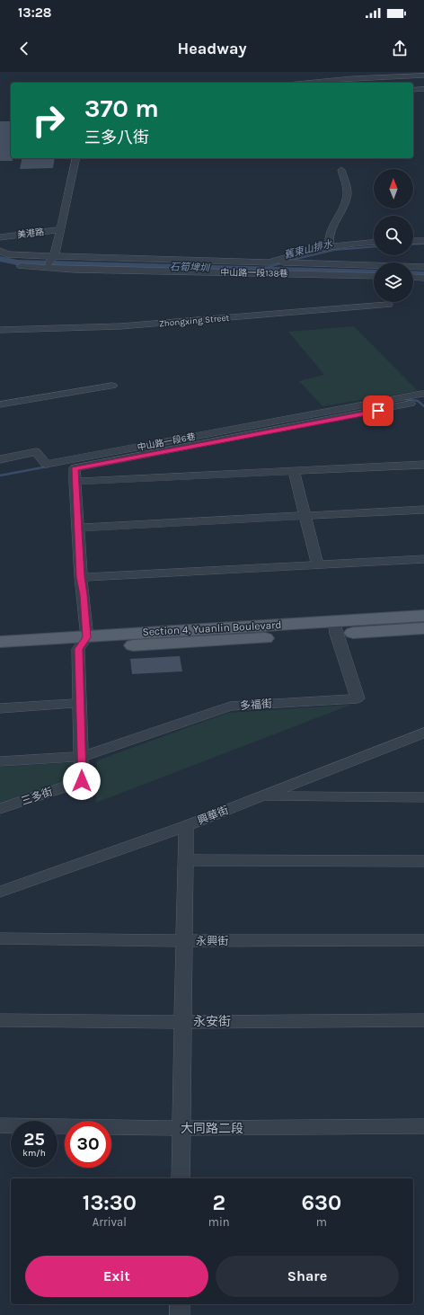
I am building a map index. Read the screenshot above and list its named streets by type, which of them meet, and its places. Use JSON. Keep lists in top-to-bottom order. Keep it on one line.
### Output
{"streets":{"main road":["Section 4, Yuanlin Boulevard"],"street":["美港路","中山路一段138巷","Zhongxing Street","中山路一段6巷","多福街","三多街","興華街","永興街","永安街","大同路二段"]},"crossings":[["Section 4, Yuanlin Boulevard","多福街"],["Section 4, Yuanlin Boulevard","三多街"],["多福街","三多街"]],"water":["舊東山排水","石筍埤圳"],"north":"top","page":{"status":"13:28","header":"Headway","turn":["370 m","三多八街"],"speed":"25 km/h","limit":"30","eta":["13:30","Arrival","2","min","630","m"],"buttons":["Exit","Share"]}}
